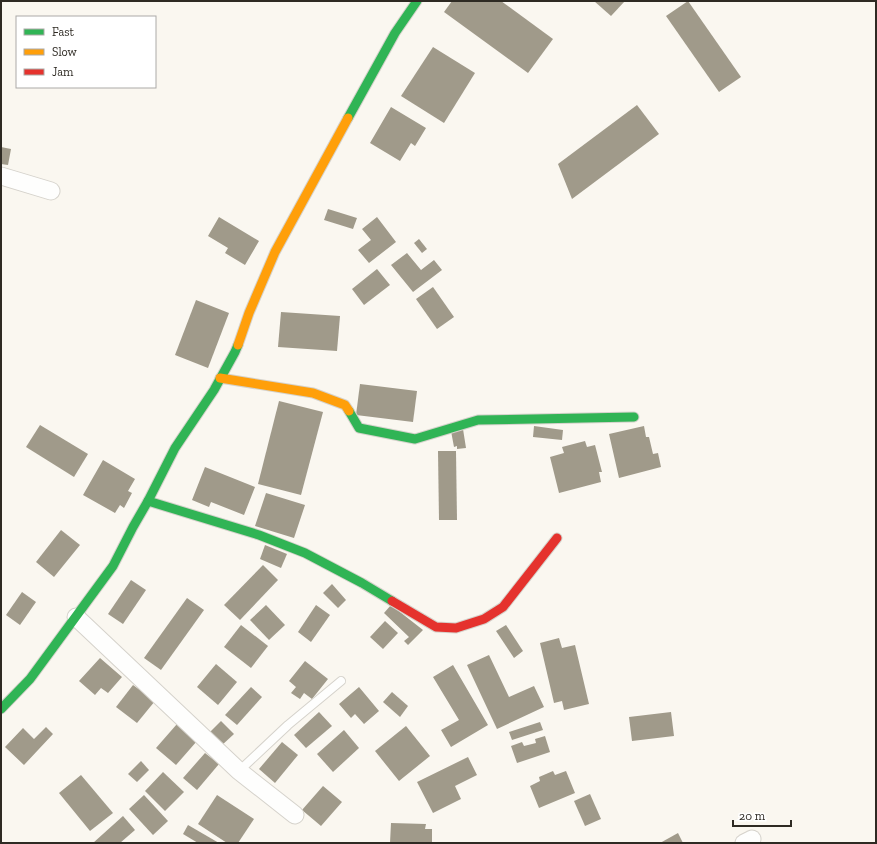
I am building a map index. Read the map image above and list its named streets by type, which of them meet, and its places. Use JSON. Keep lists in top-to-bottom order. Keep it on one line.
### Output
{"legend":["Fast","Slow","Jam"],"scale_bar":"20 m"}
